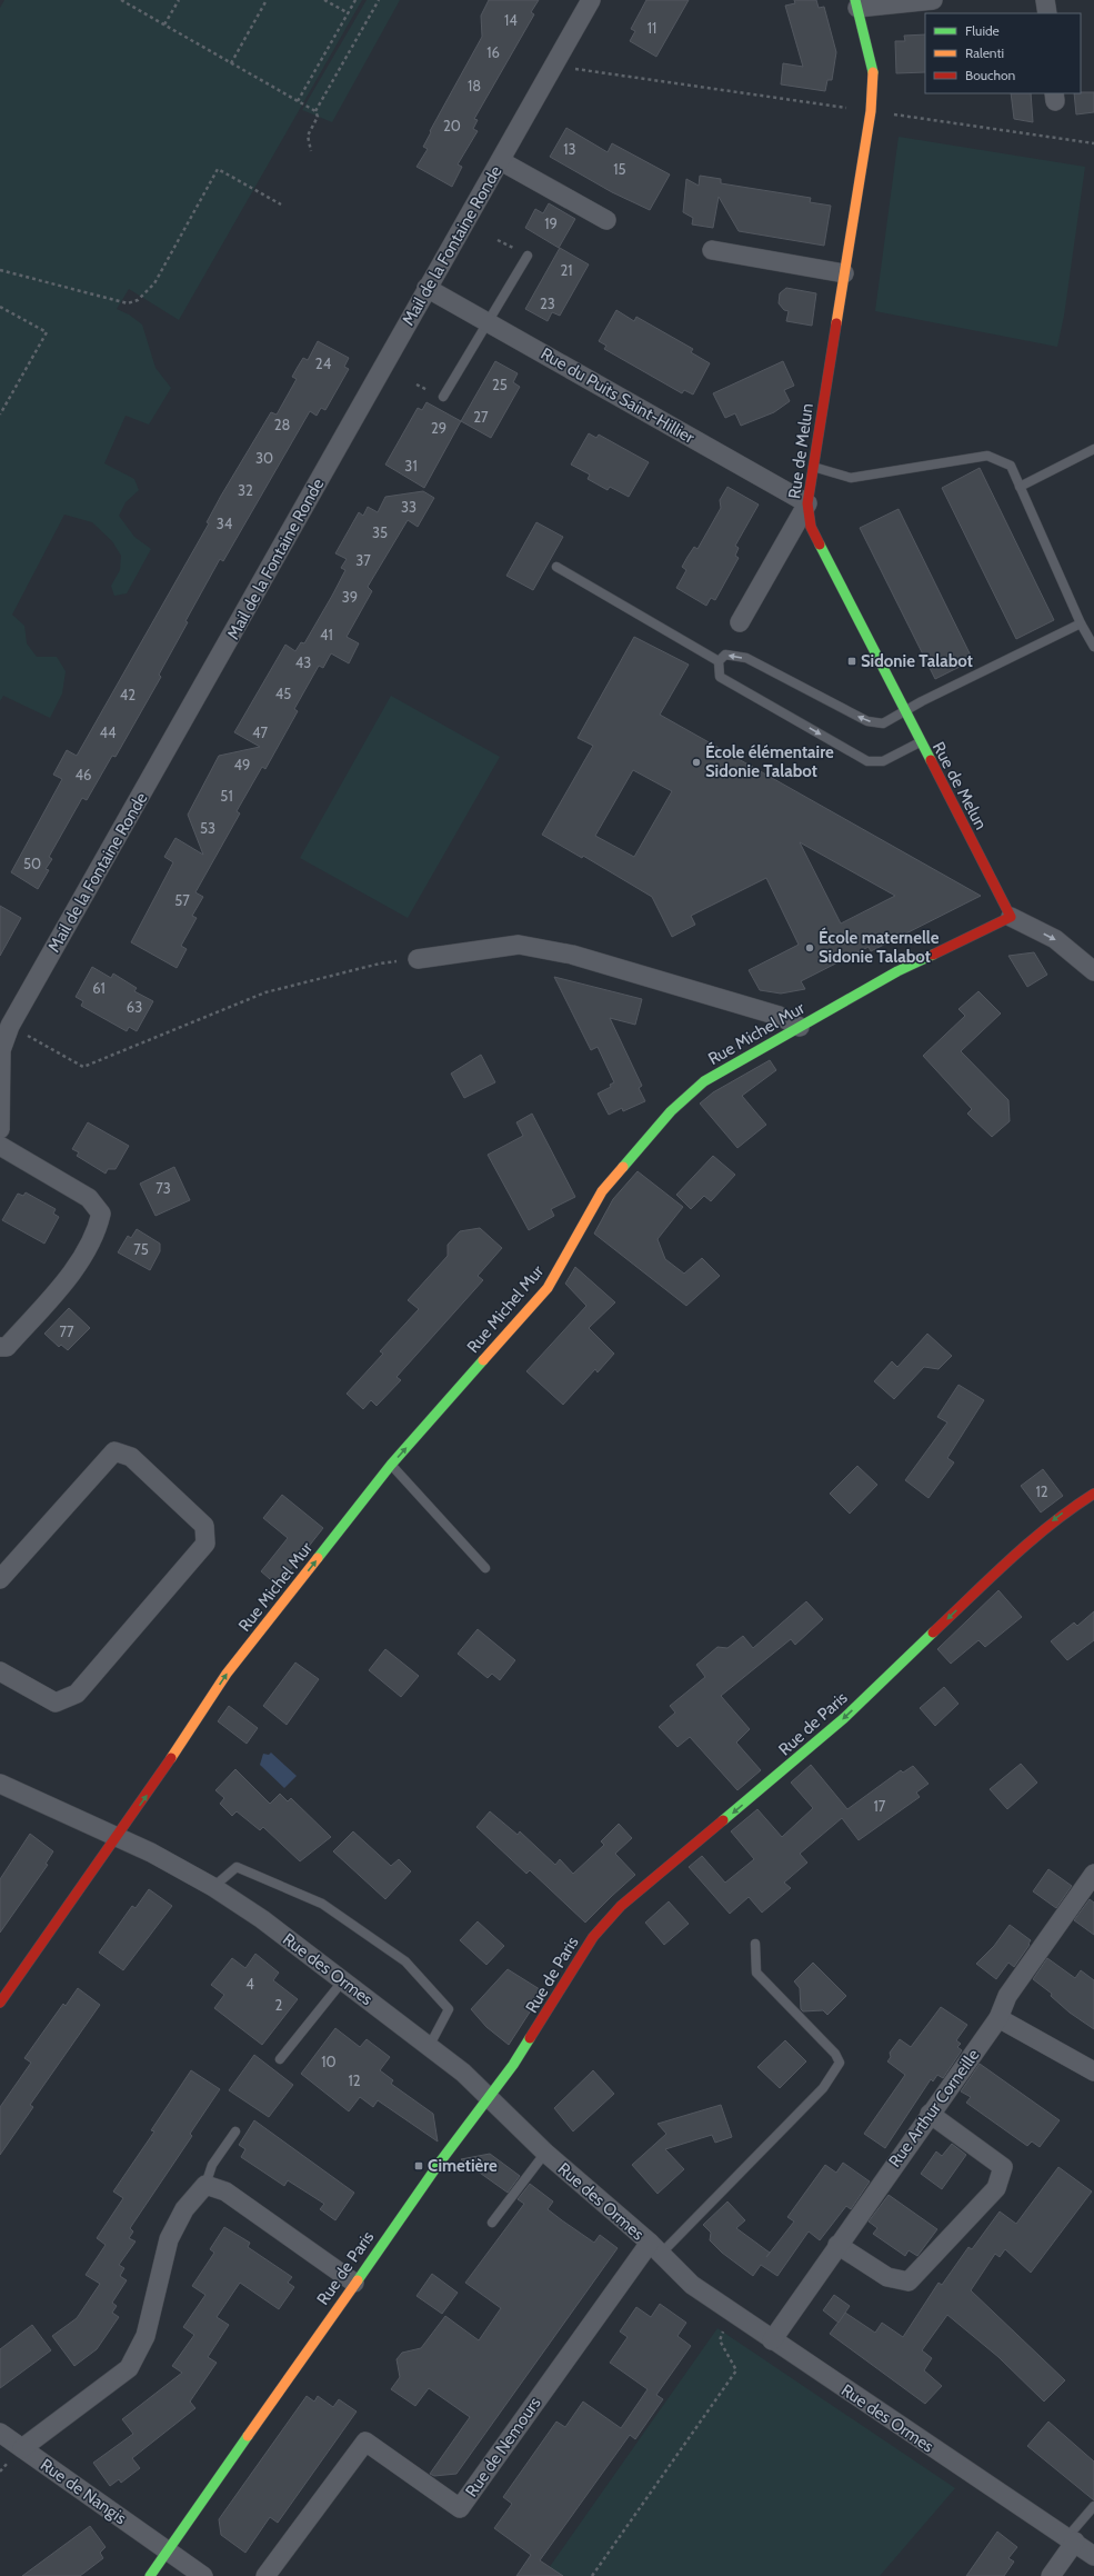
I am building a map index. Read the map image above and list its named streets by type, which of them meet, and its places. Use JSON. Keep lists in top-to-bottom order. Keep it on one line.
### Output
{"streets":{"street":["Mail de la Fontaine Ronde","Rue du Puits Saint-Hillier","Rue de Melun","Rue Michel Mur","Rue de Paris","Rue des Ormes","Rue Arthur Corneille","Rue de Nemours","Rue de Nangis"]},"crossings":[["Mail de la Fontaine Ronde","Rue du Puits Saint-Hillier"],["Rue du Puits Saint-Hillier","Rue de Melun"],["Rue de Melun","Rue Michel Mur"],["Rue Michel Mur","Rue des Ormes"],["Rue de Paris","Rue des Ormes"],["Rue de Paris","Rue de Nangis"],["Rue des Ormes","Rue Arthur Corneille"],["Rue des Ormes","Rue de Nemours"]],"one_way":["Rue Michel Mur","Rue de Paris"],"places":{"transit":["Sidonie Talabot","Cimetière"],"other":["École élémentaire Sidonie Talabot","École maternelle Sidonie Talabot"]},"house_numbers":["14","11","16","18","20","13","15","19","21","23","24","25","27","28","29","30","31","32","33","34","35","37","39","41","43","45","42","44","47","49","46","51","53","50","57","61","63","73","75","77","12","17","4","2","10","12"],"legend":["Fluide","Ralenti","Bouchon"]}
